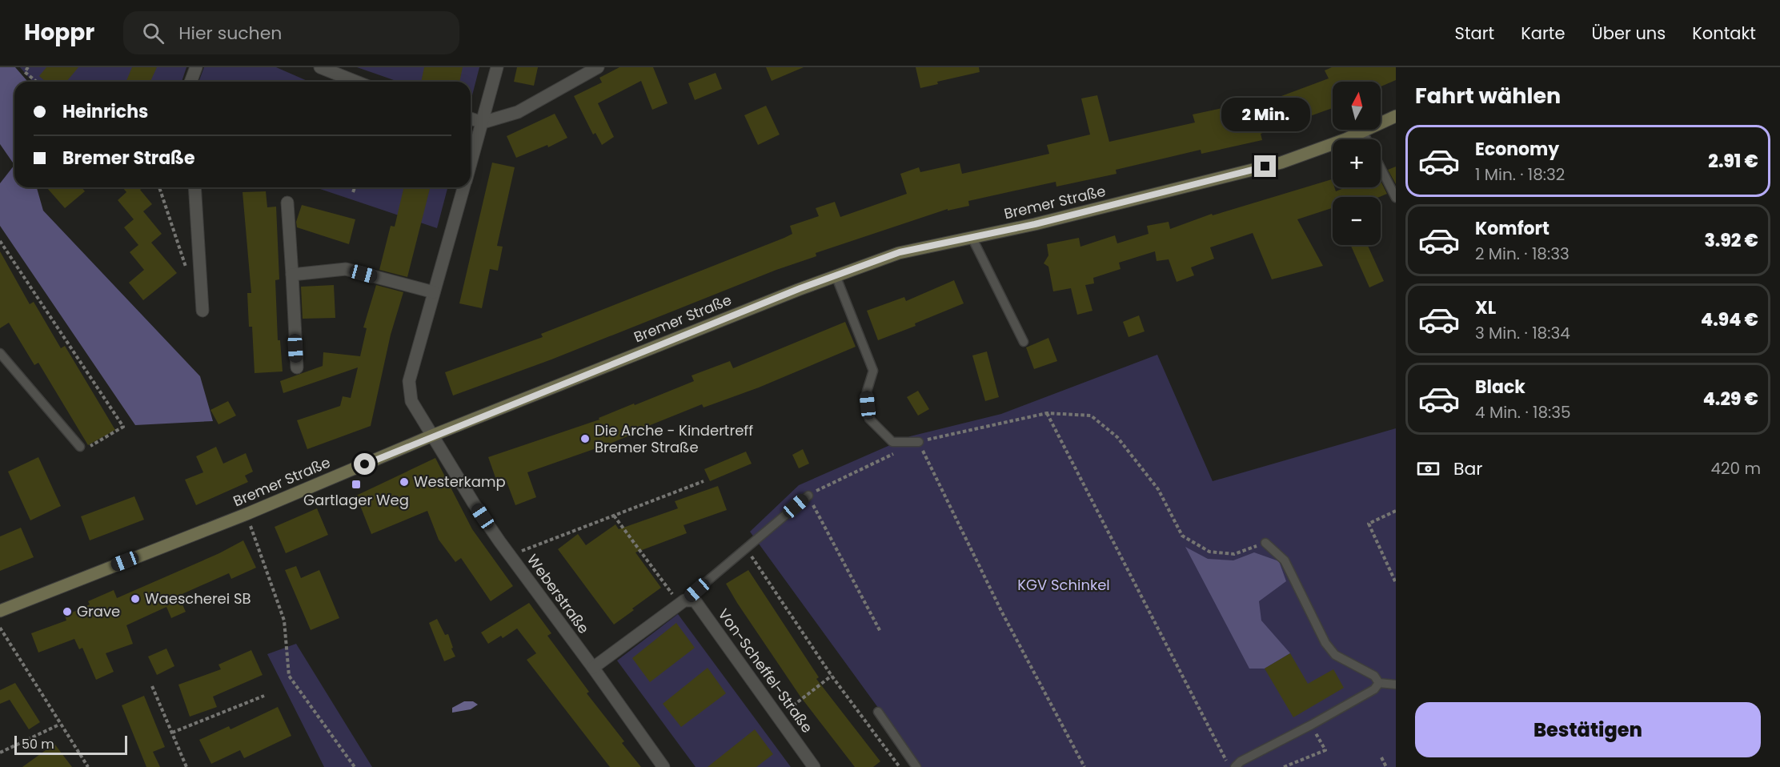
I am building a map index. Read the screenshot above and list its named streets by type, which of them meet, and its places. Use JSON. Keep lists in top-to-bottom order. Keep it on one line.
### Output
{"streets":{"main road":["Bremer Straße"],"street":["Weberstraße","Von-Scheffel-Straße"]},"crossings":[["Bremer Straße","Weberstraße"]],"parks":["KGV Schinkel"],"places":{"other":["Die Arche - Kindertreff Bremer Straße","Westerkamp","Waescherei SB","Grave"],"transit":["Gartlager Weg"]},"scale_bar":"50 m","north":"top","page":{"header":"Hoppr","search":"Hier suchen","nav":["Start","Karte","Über uns","Kontakt"],"heading":"Fahrt wählen","map_buttons":["+","−"],"banner":["Heinrichs","Bremer Straße"],"bubble":"2 Min.","list":[{"name":"Economy","note":"1 Min. · 18:32","value":"2.91 €"},{"name":"Komfort","note":"2 Min. · 18:33","value":"3.92 €"},{"name":"XL","note":"3 Min. · 18:34","value":"4.94 €"},{"name":"Black","note":"4 Min. · 18:35","value":"4.29 €"}],"pay":["Bar","420 m"],"buttons":"Bestätigen","scale":"50 m"}}
